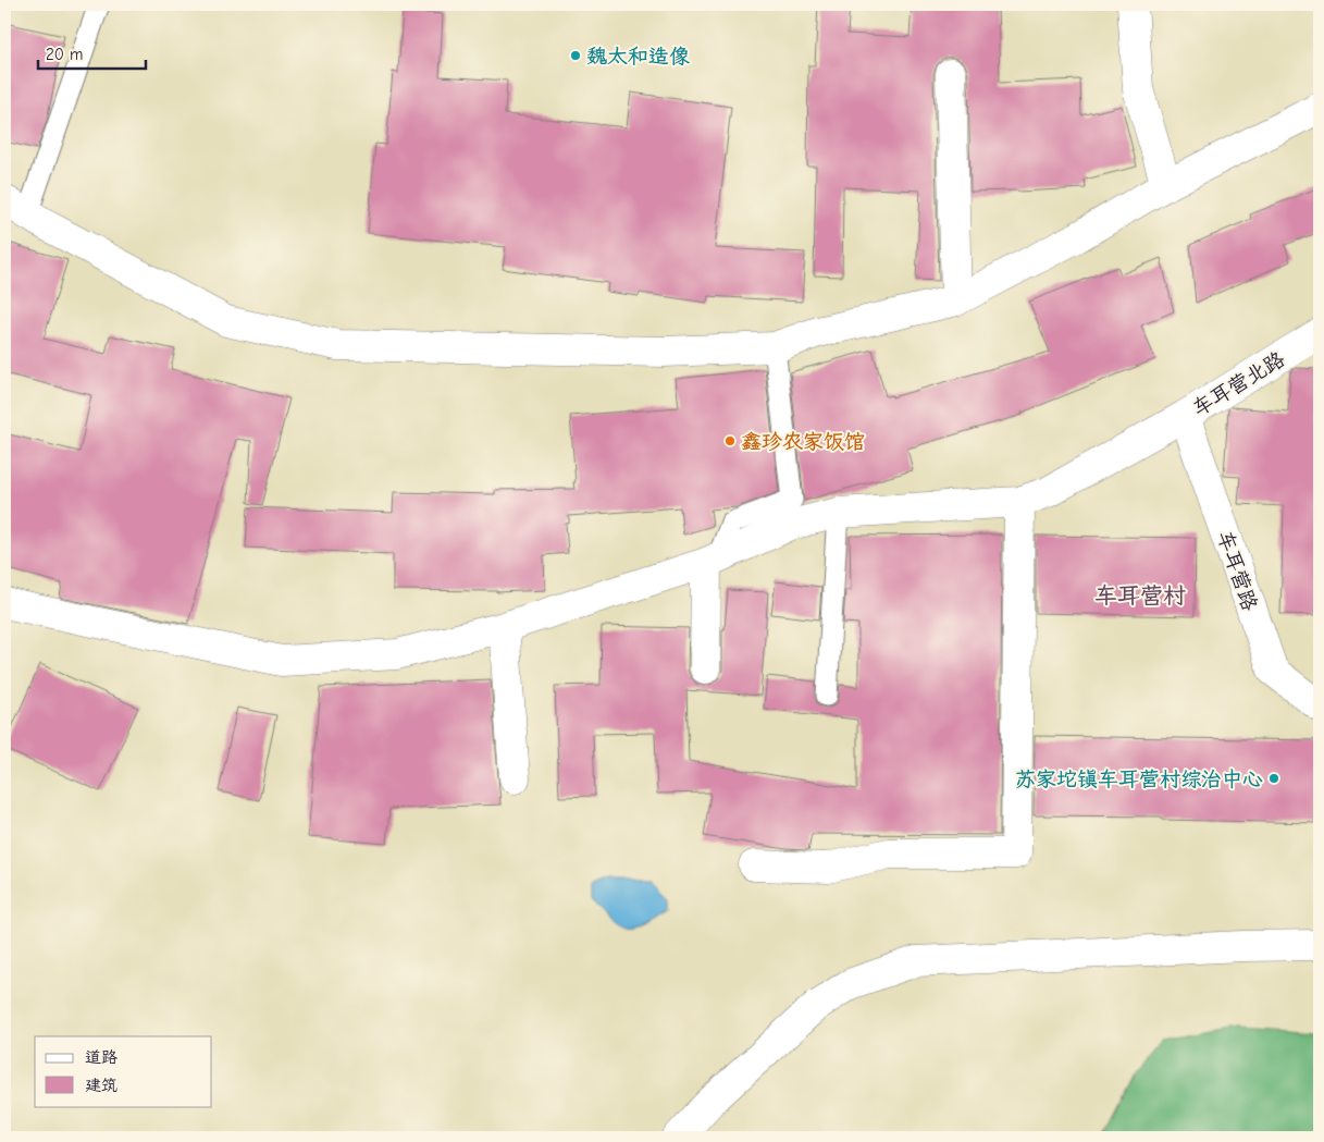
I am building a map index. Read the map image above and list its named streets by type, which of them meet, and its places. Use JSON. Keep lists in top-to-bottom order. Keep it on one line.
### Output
{"streets":{"street":["车耳营北路","车耳营路"]},"crossings":[["车耳营北路","车耳营路"]],"districts":["车耳营村"],"places":["魏太和造像","鑫珍农家饭馆","苏家坨镇车耳营村综治中心"],"legend":["道路","建筑"],"scale_bar":"20 m"}
